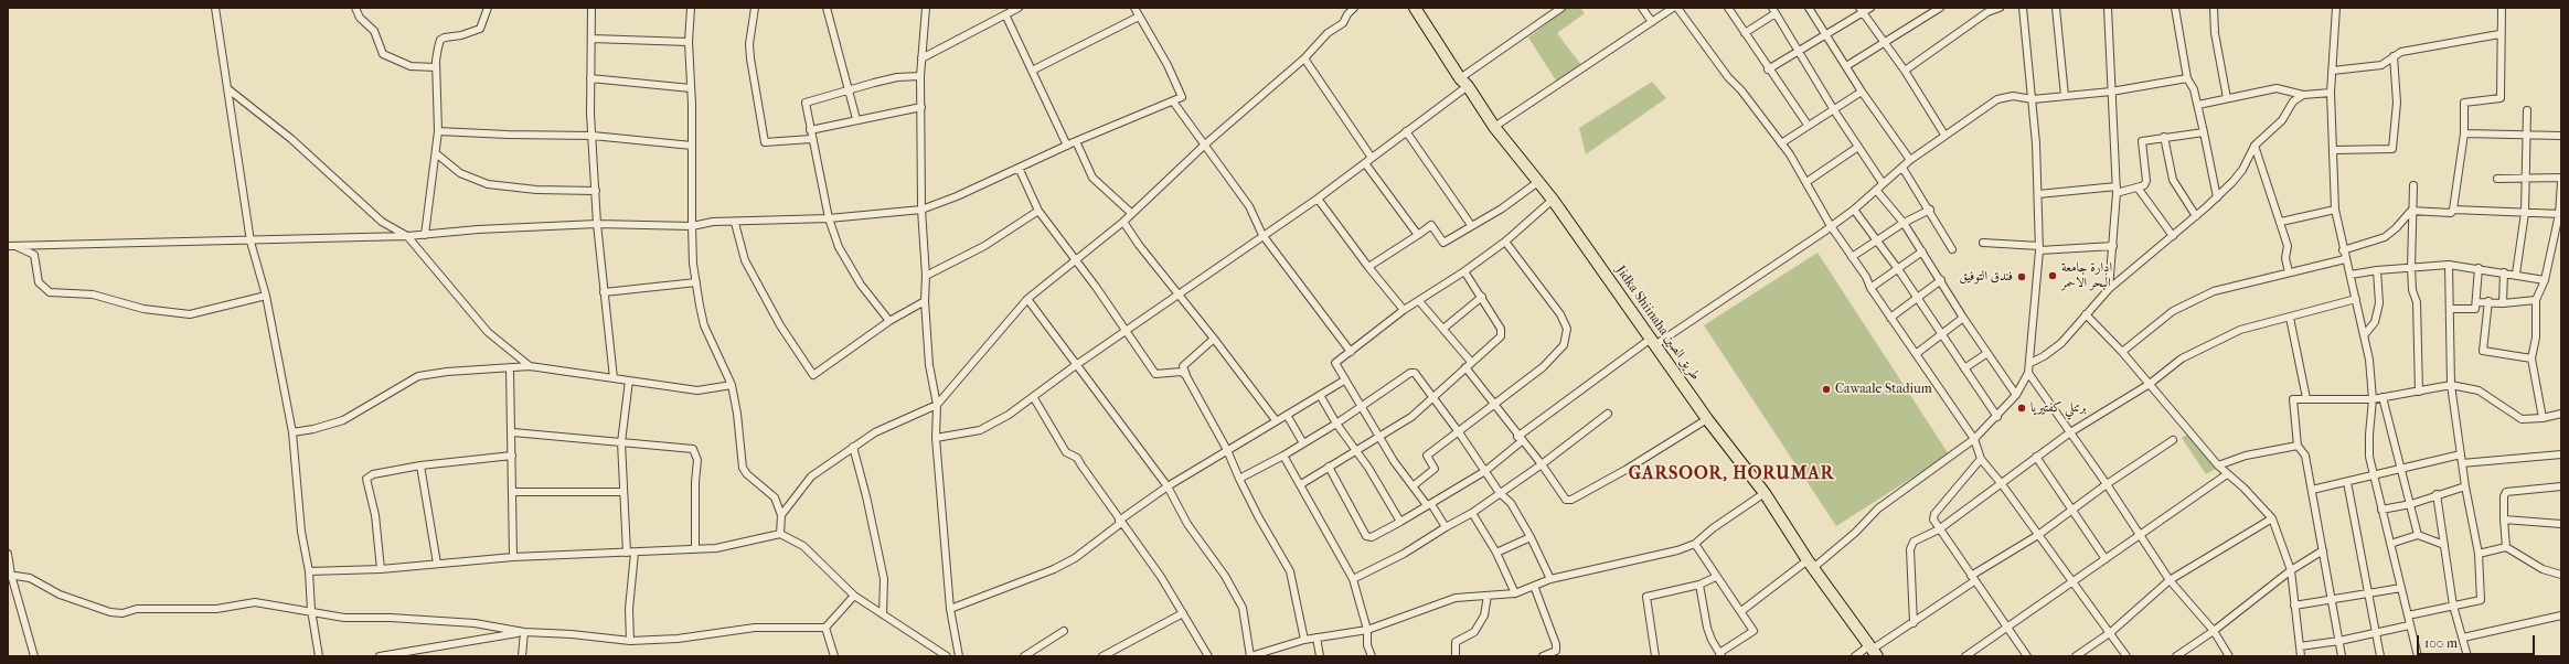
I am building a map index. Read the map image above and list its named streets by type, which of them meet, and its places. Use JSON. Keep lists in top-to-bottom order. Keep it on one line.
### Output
{"streets":{"main road":["Jidka Shiinaha طريق الصين"]},"districts":["GARSOOR, HORUMAR"],"places":["ادارة جامعة البحر الاحمر","فندق التوفيق","Cawaale Stadium","برتنلي كفتيريا"],"scale_bar":"100 m"}
